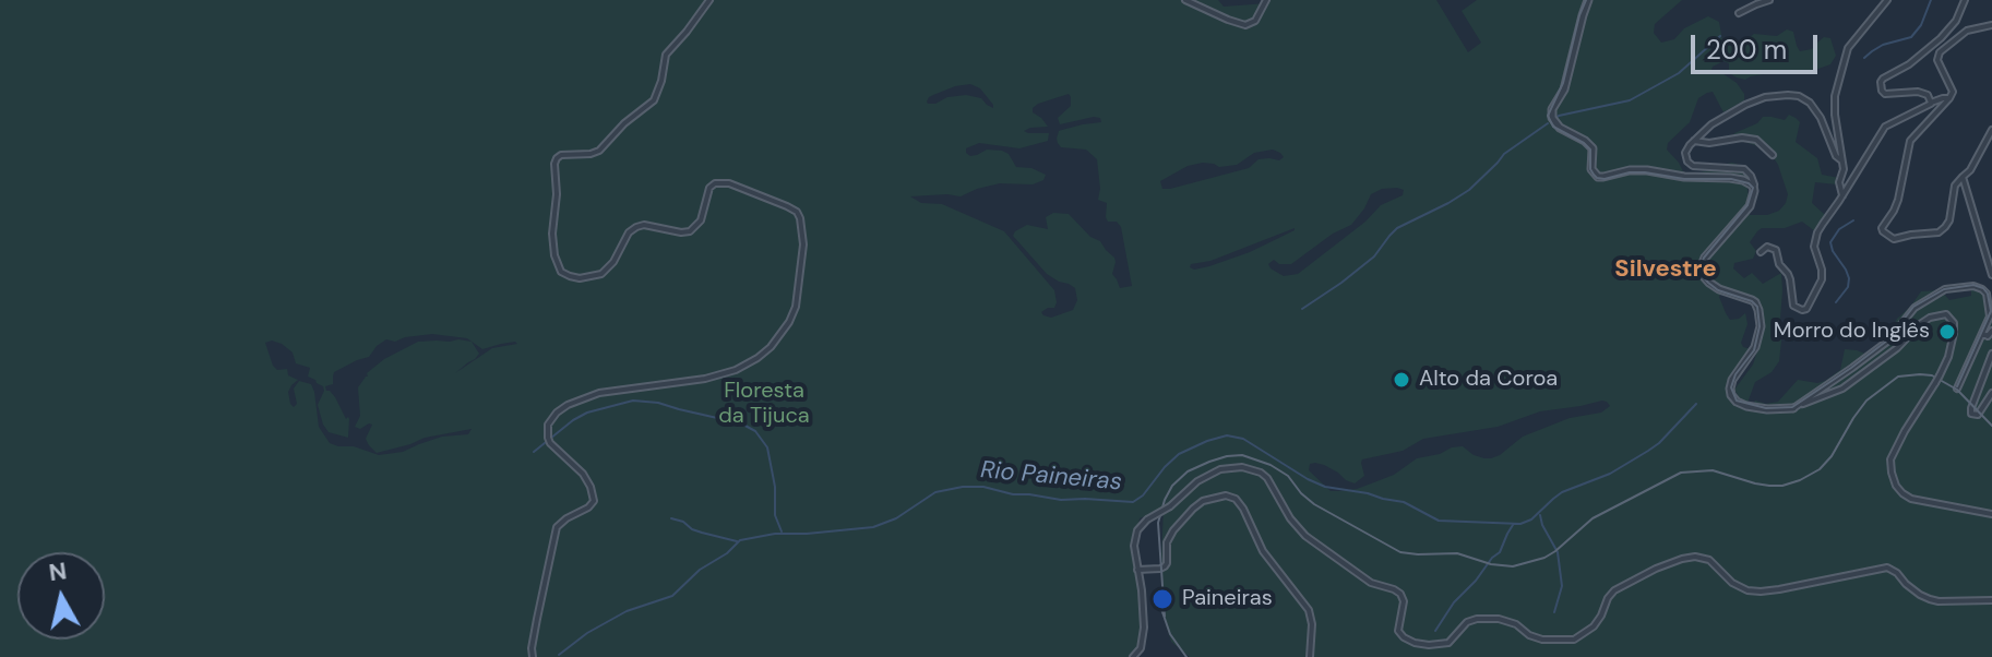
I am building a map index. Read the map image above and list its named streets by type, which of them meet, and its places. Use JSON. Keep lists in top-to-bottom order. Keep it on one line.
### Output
{"districts":["Silvestre"],"water":["Rio Paineiras"],"parks":["Floresta da Tijuca"],"places":["Morro do Inglês","Alto da Coroa","Paineiras"],"scale_bar":"200 m","north":"top"}
